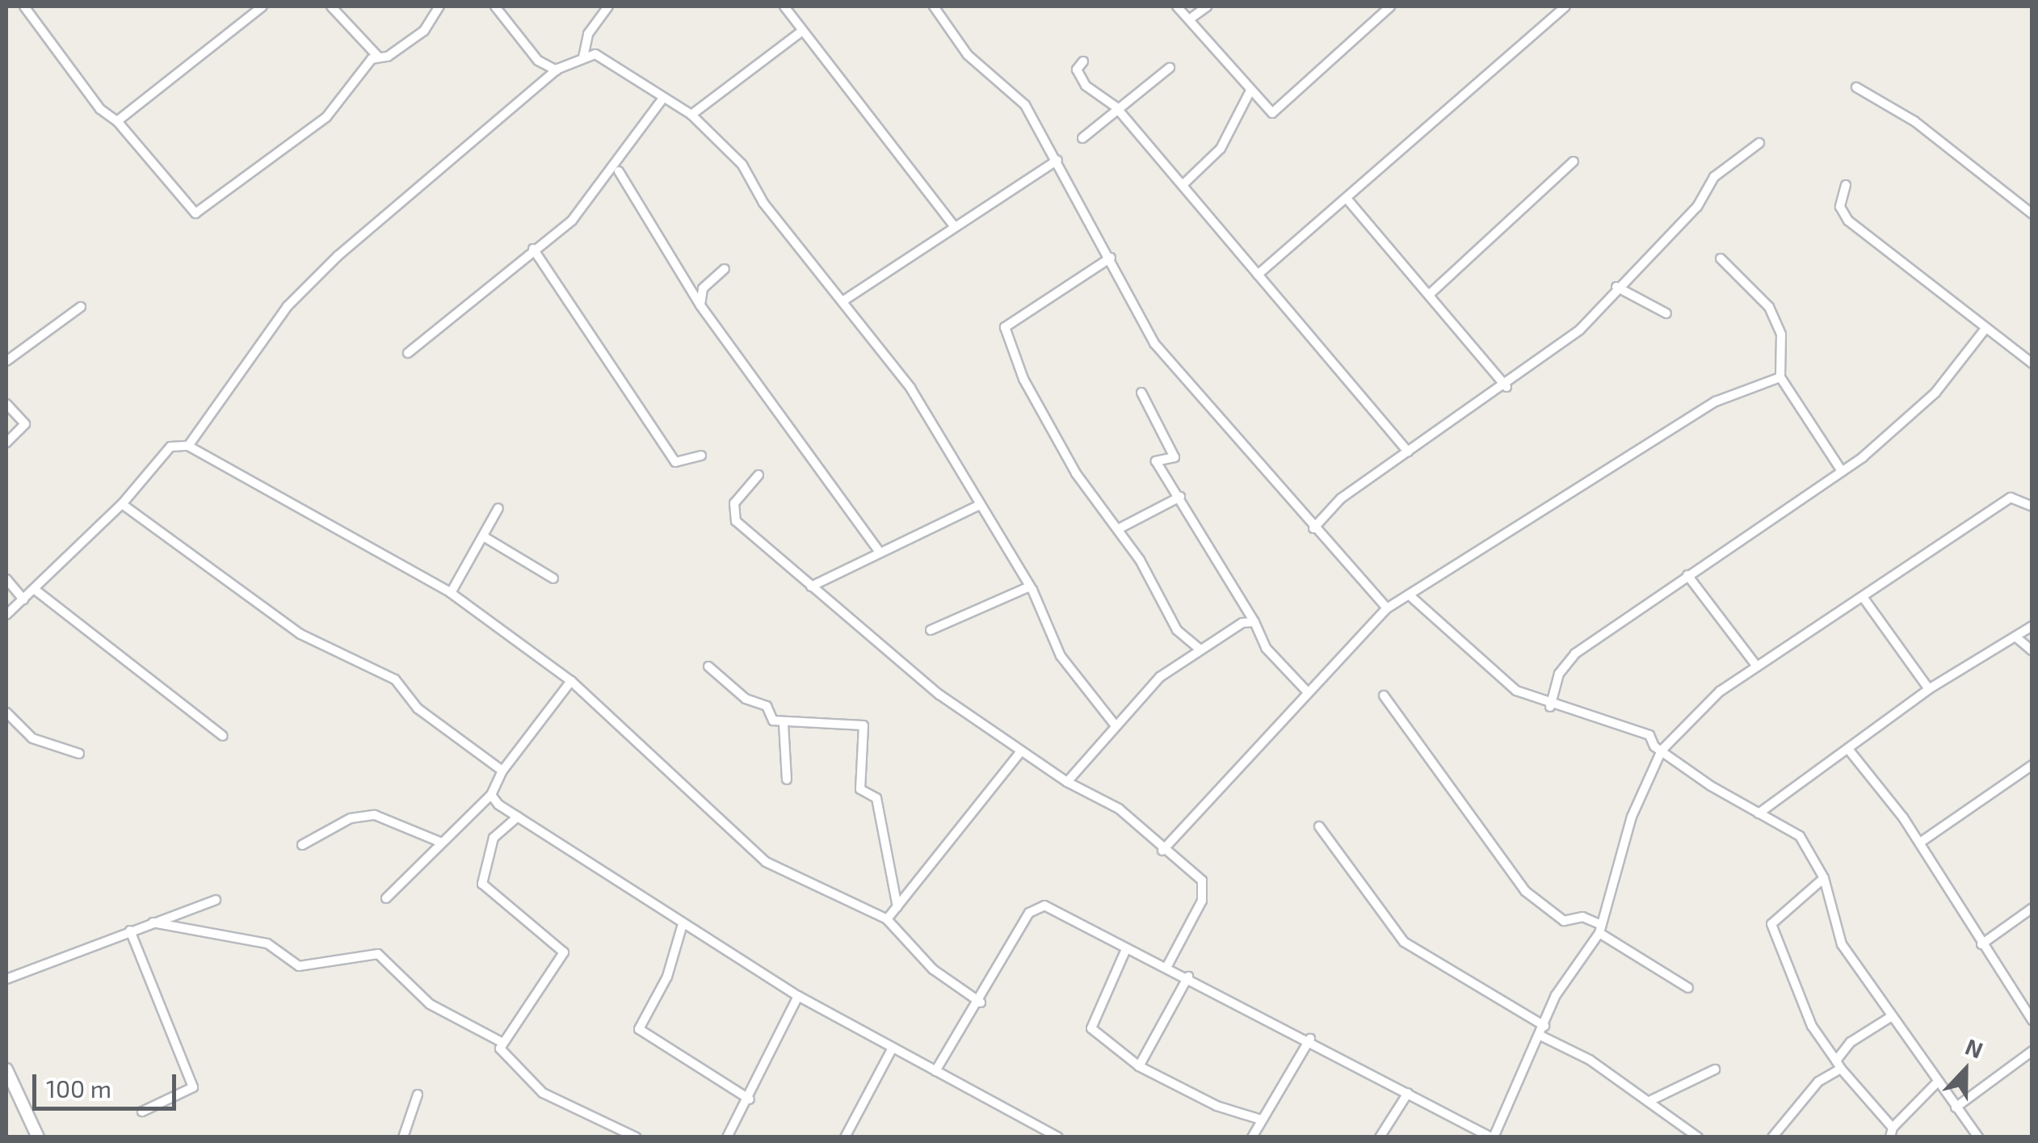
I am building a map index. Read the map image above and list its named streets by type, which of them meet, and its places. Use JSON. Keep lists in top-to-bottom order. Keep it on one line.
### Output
{"scale_bar":"100 m","north":"top"}
